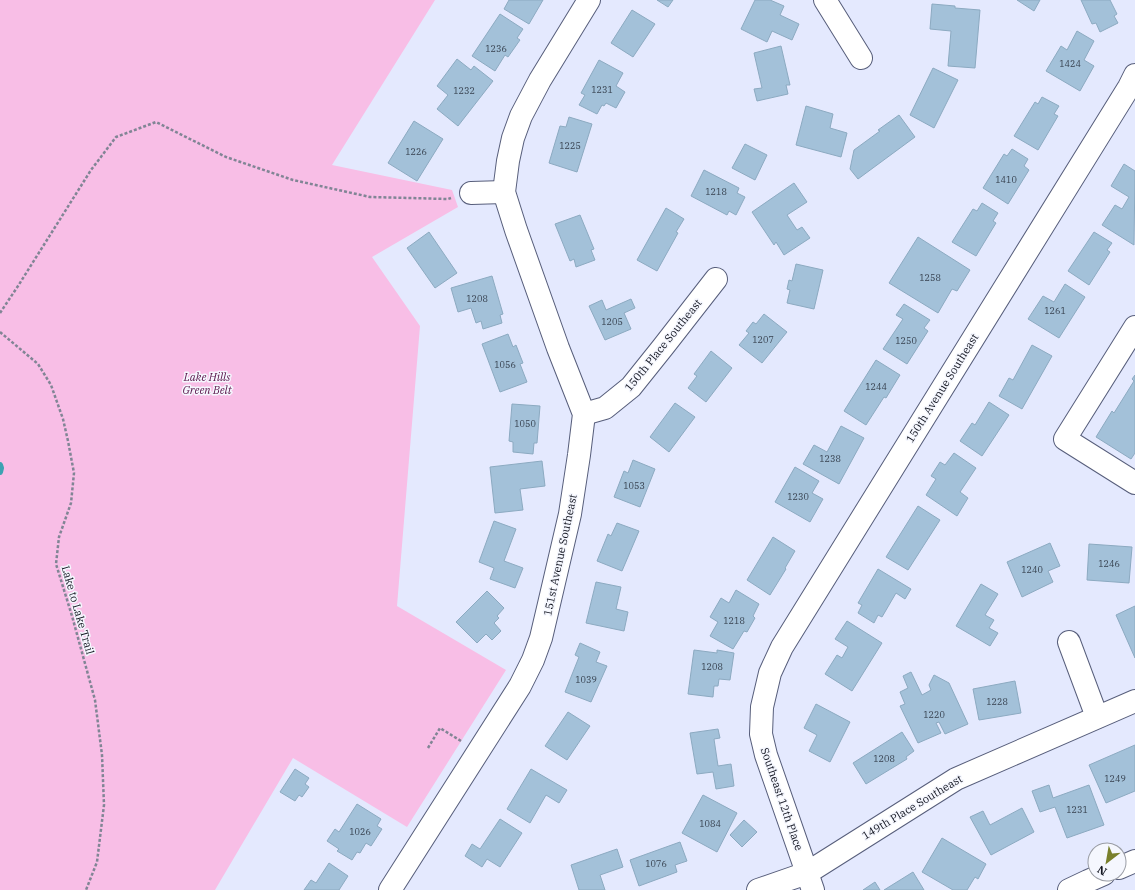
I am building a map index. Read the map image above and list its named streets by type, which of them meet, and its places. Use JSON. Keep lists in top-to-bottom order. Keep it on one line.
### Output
{"streets":{"street":["150th Place Southeast","150th Avenue Southeast","151st Avenue Southeast","Southeast 12th Place","149th Place Southeast"],"path":["Lake to Lake Trail"]},"crossings":[["150th Place Southeast","151st Avenue Southeast"],["150th Avenue Southeast","Southeast 12th Place"],["Southeast 12th Place","149th Place Southeast"]],"parks":["Lake Hills Green Belt"],"house_numbers":["1236","1424","1231","1232","1225","1226","1410","1218","1258","1208","1261","1205","1207","1250","1056","1244","1050","1238","1053","1230","1246","1240","1218","1208","1039","1228","1220","1208","1249","1231","1084","1026","1076"],"north":"bottom left"}
